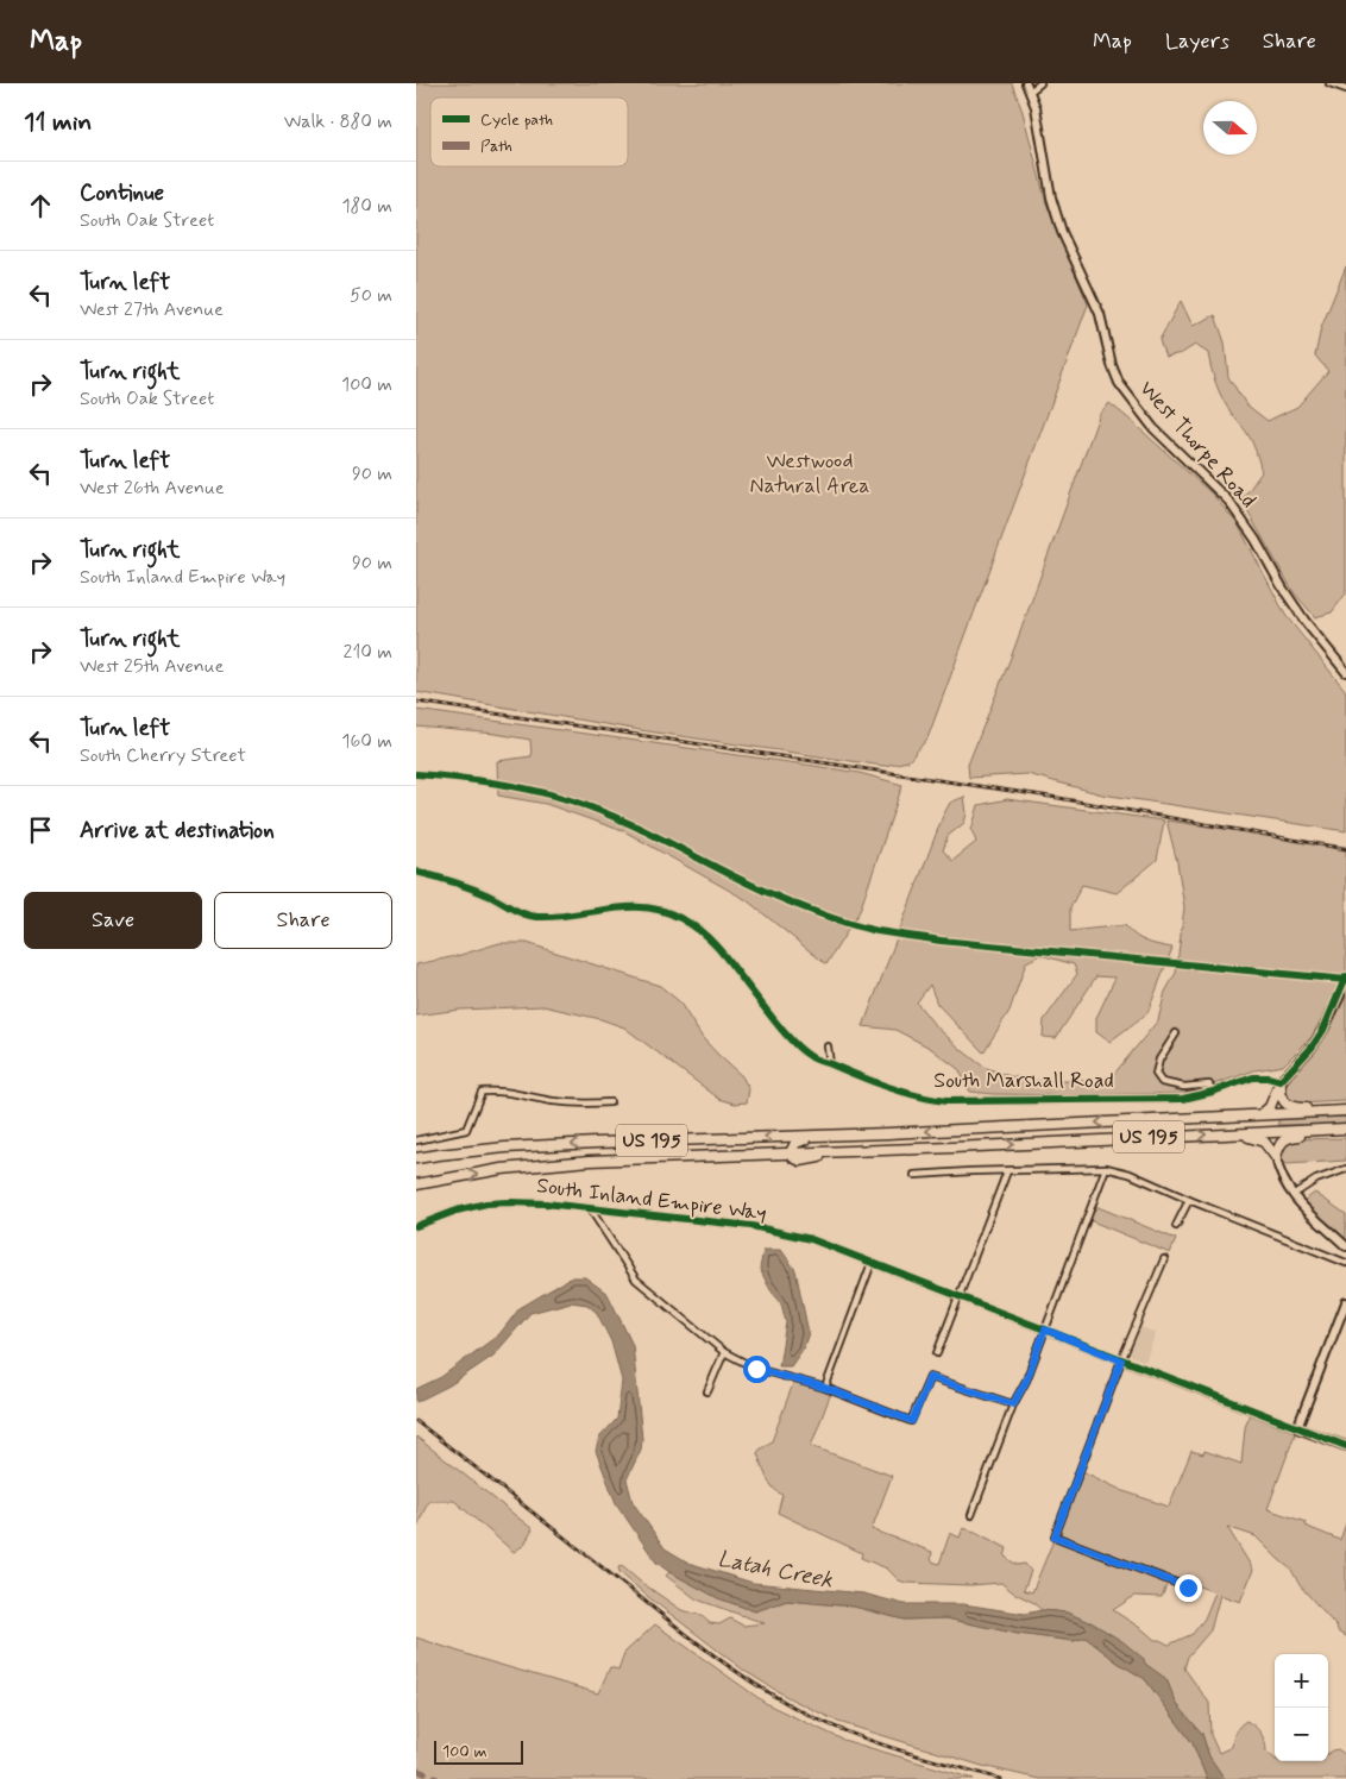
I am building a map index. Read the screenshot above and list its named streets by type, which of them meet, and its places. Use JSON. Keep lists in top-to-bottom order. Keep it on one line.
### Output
{"streets":{"highway":["US 195"],"street":["West Thorpe Road","South Marshall Road","South Inland Empire Way"]},"water":["Latah Creek"],"parks":["Westwood Natural Area"],"legend":["Cycle path","Path"],"scale_bar":"100 m","north":"right","page":{"header":"Map","nav":["Map","Layers","Share"],"heading":["11 min","Walk · 880 m"],"list":[["Continue","South Oak Street","180 m"],["Turn left","West 27th Avenue","50 m"],["Turn right","South Oak Street","100 m"],["Turn left","West 26th Avenue","90 m"],["Turn right","South Inland Empire Way","90 m"],["Turn right","West 25th Avenue","210 m"],["Turn left","South Cherry Street","160 m"],"Arrive at destination"],"buttons":["Save","Share"],"map_buttons":["+","−"],"scale":"100 m"}}
